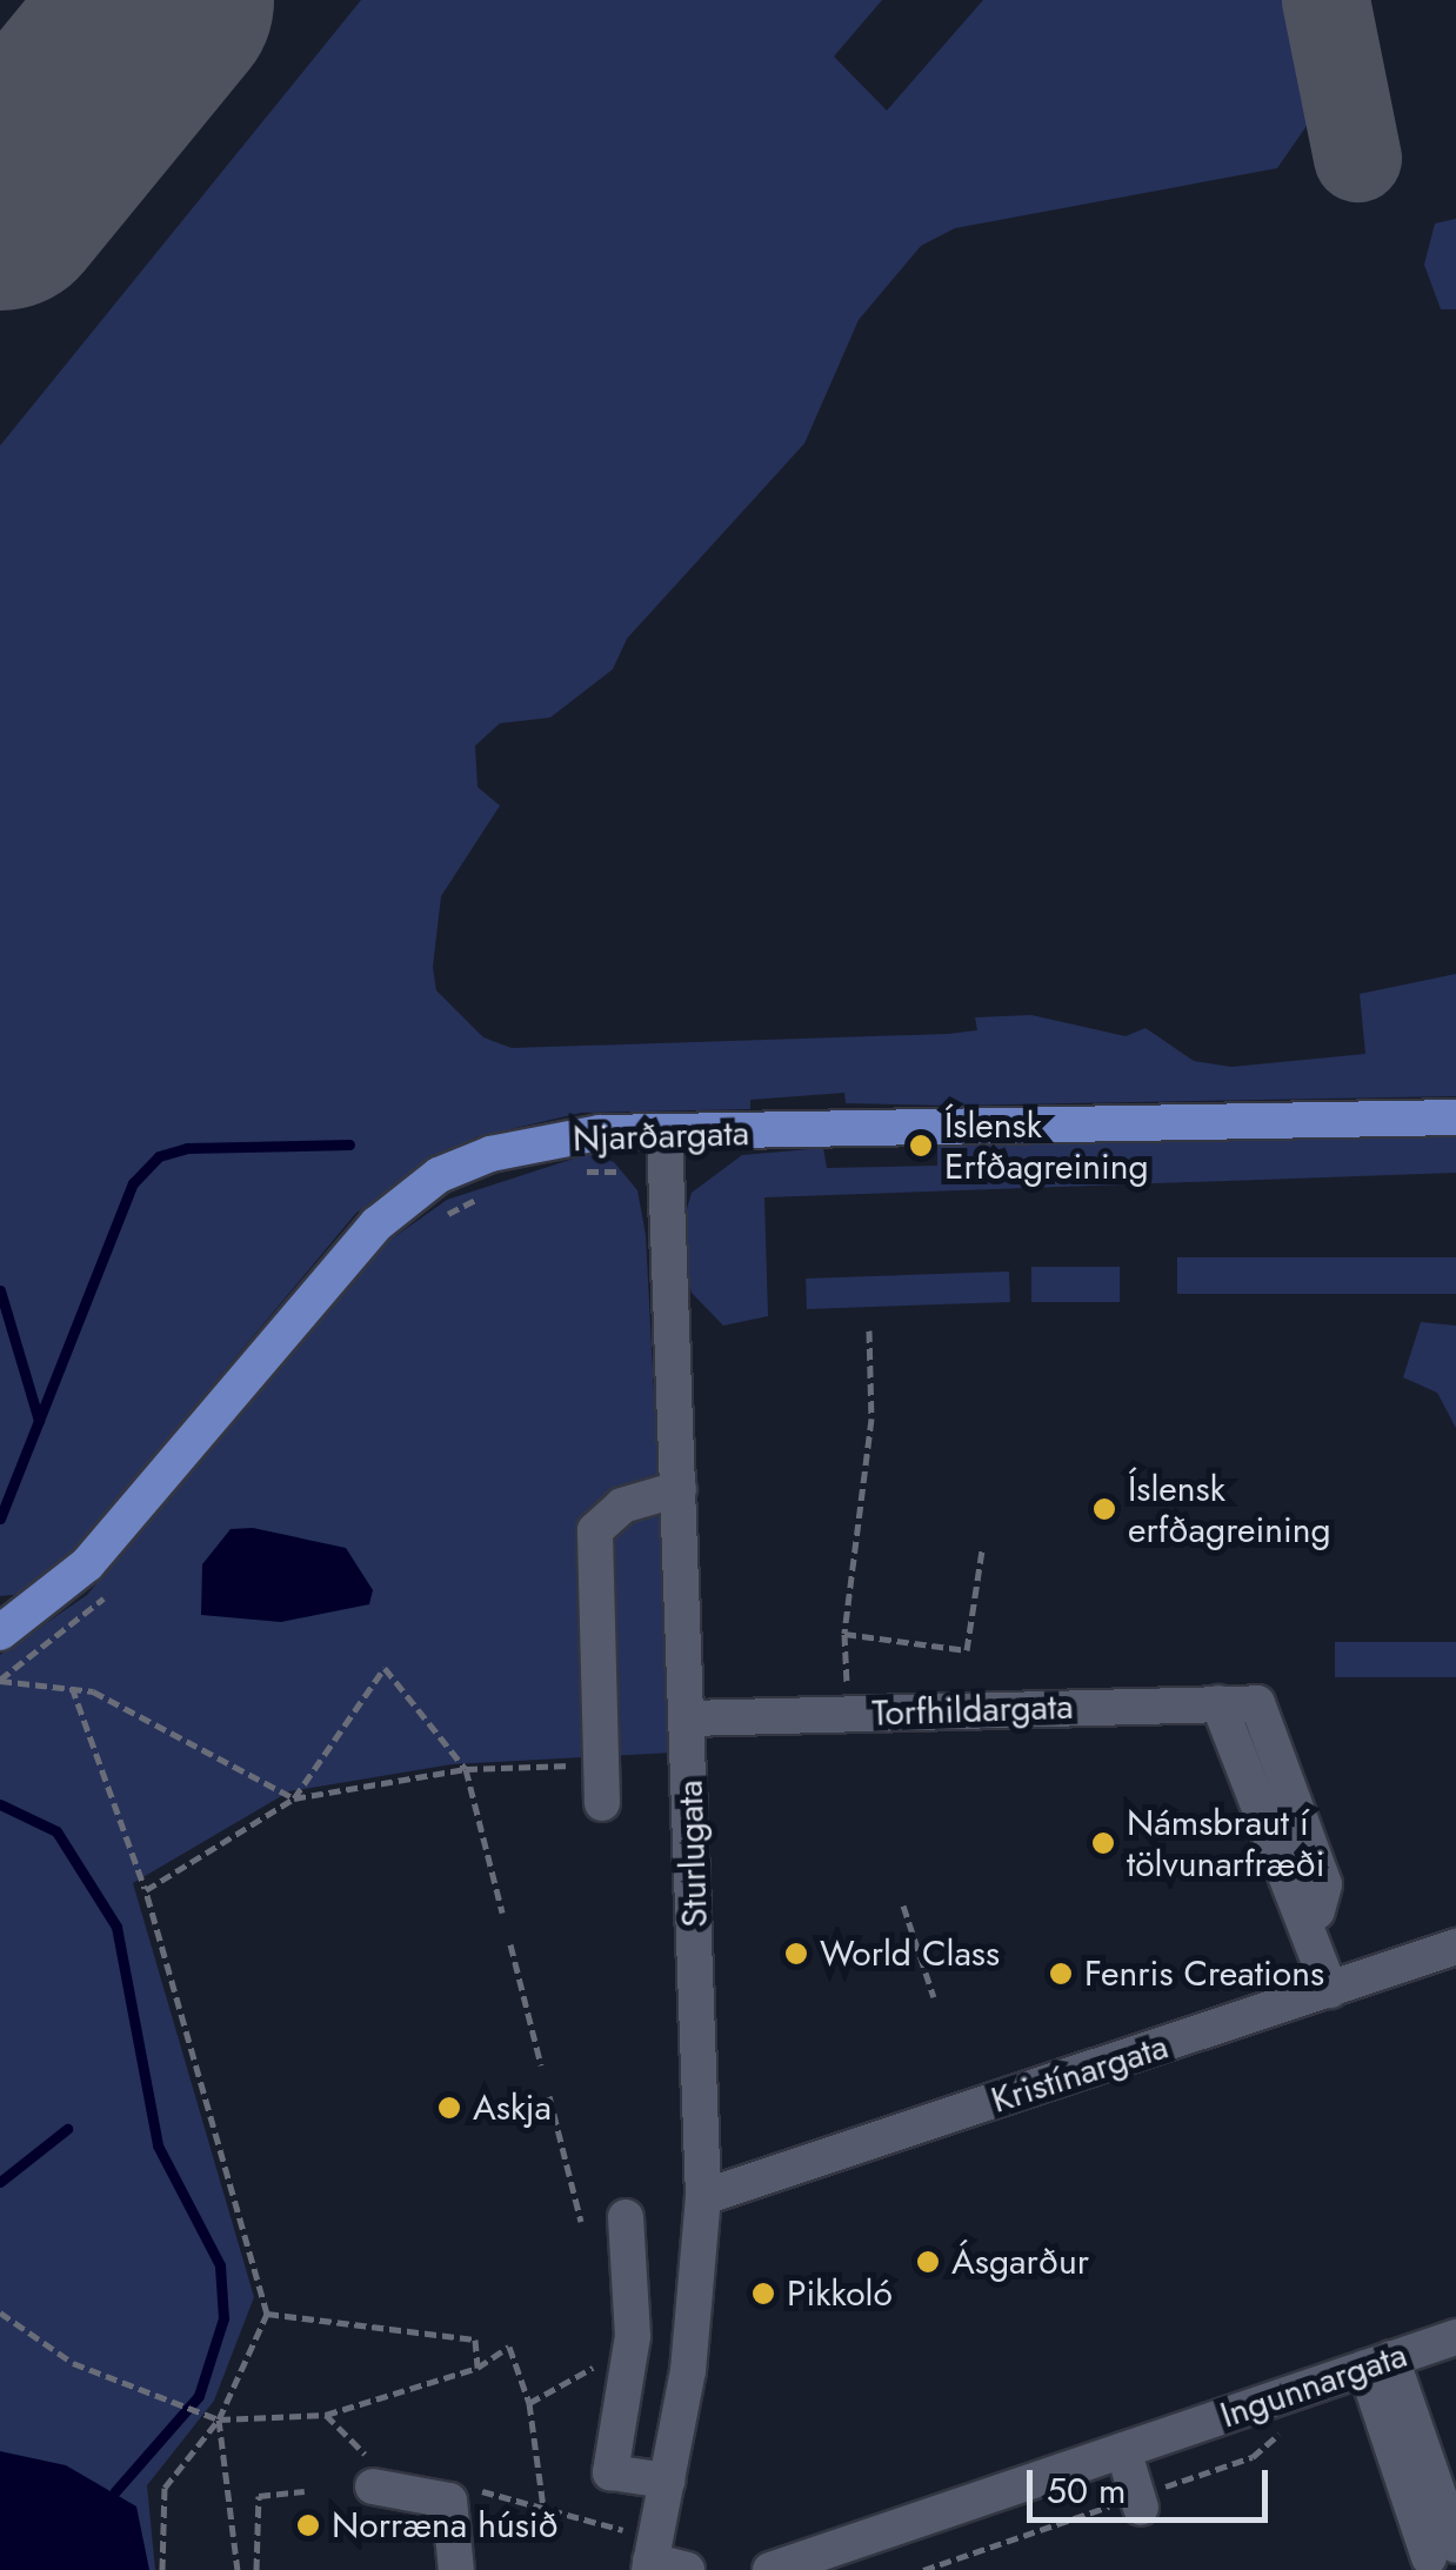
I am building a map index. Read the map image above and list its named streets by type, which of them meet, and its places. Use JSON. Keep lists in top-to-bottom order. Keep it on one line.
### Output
{"streets":{"main road":["Njarðargata"],"street":["Torfhildargata","Sturlugata","Kristínargata","Ingunnargata"]},"crossings":[["Njarðargata","Sturlugata"],["Torfhildargata","Sturlugata"],["Sturlugata","Kristínargata"]],"places":["Íslensk Erfðagreining","Íslensk erfðagreining","Námsbraut í tölvunarfræði","World Class","Fenris Creations","Askja","Ásgarður","Pikkoló","Norræna húsið"],"scale_bar":"50 m"}
